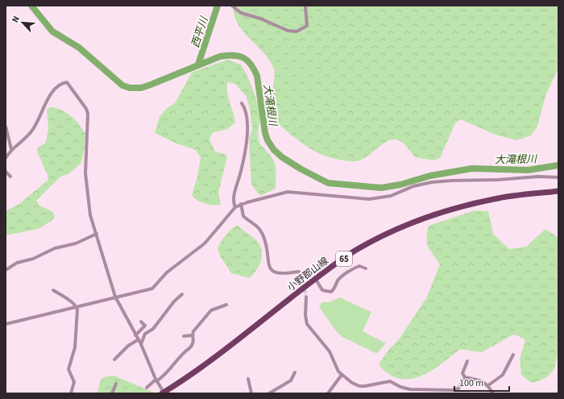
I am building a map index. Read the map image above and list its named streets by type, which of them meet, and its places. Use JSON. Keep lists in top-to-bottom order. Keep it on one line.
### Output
{"streets":{"main road":["65","小野郡山線"]},"water":["西平川","大滝根川"],"scale_bar":"100 m","north":"top left"}
